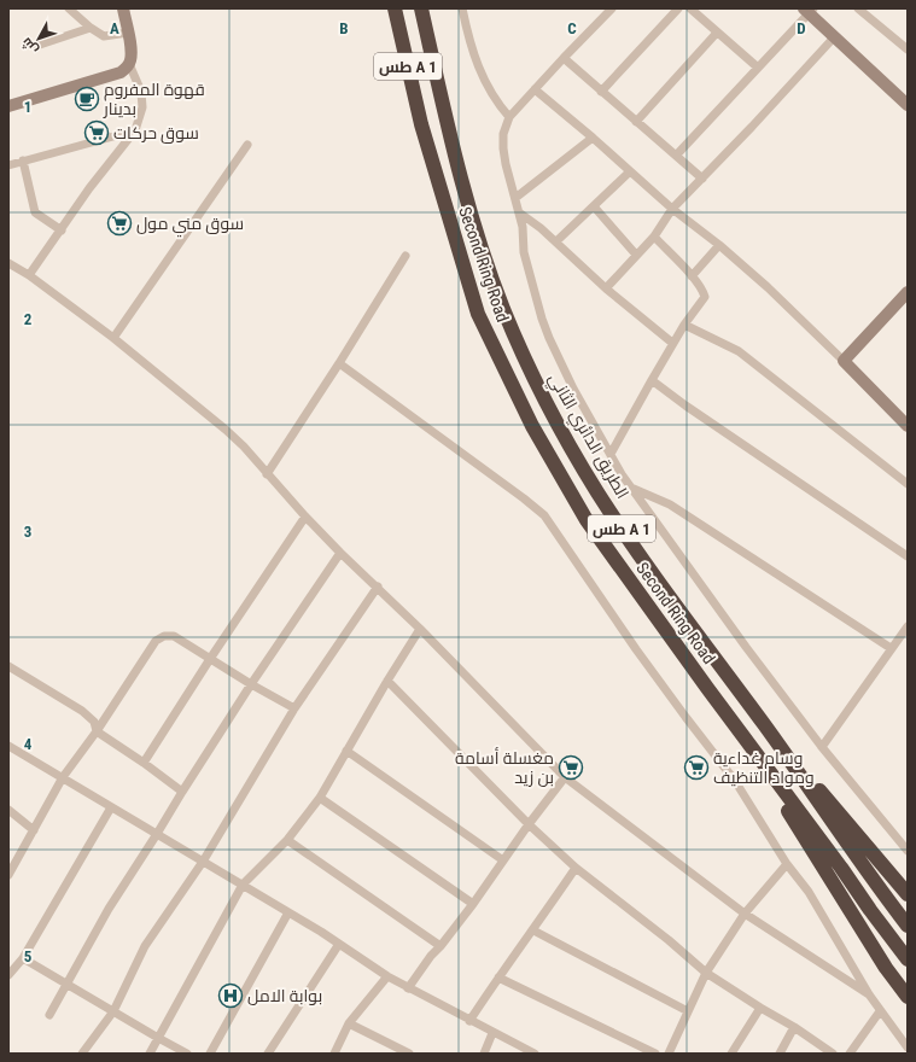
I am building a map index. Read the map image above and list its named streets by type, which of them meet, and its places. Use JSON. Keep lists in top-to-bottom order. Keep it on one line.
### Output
{"streets":{"highway":["طس A 1","Second Ring Road","الطريق الدائري الثاني"]},"places":{"cafe":["قهوة المفروم بدينار"],"supermarket":["سوق حركات","سوق مني مول","مغسلة أسامة بن زيد","وسام غداءية ومواد التنظيف"],"hospital":["بوابة الامل"]},"north":"bottom left","grid":{"columns":["A","B","C","D"],"rows":["1","2","3","4","5"]}}
